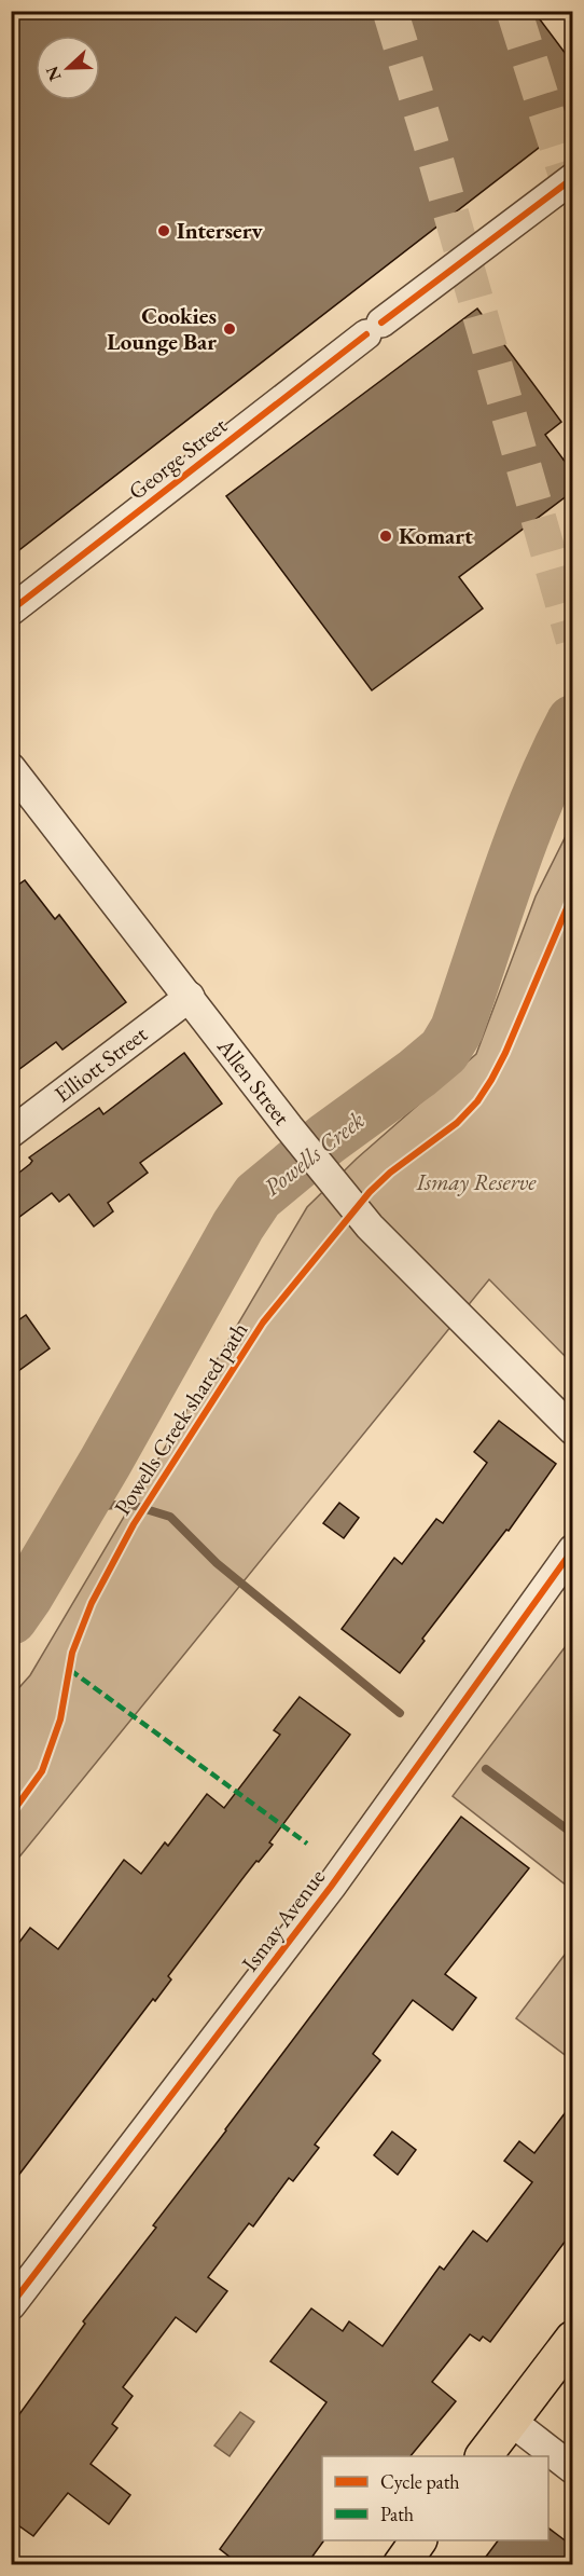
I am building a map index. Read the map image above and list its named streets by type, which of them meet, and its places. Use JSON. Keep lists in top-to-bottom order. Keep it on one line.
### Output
{"streets":{"street":["George Street","Elliott Street","Allen Street","Ismay Avenue"],"cycle path":["Powells Creek shared path"]},"crossings":[["Elliott Street","Allen Street"]],"water":["Powells Creek"],"parks":["Ismay Reserve"],"places":["Interserv","Cookies Lounge Bar","Komart"],"legend":["Cycle path","Path"],"north":"left"}
